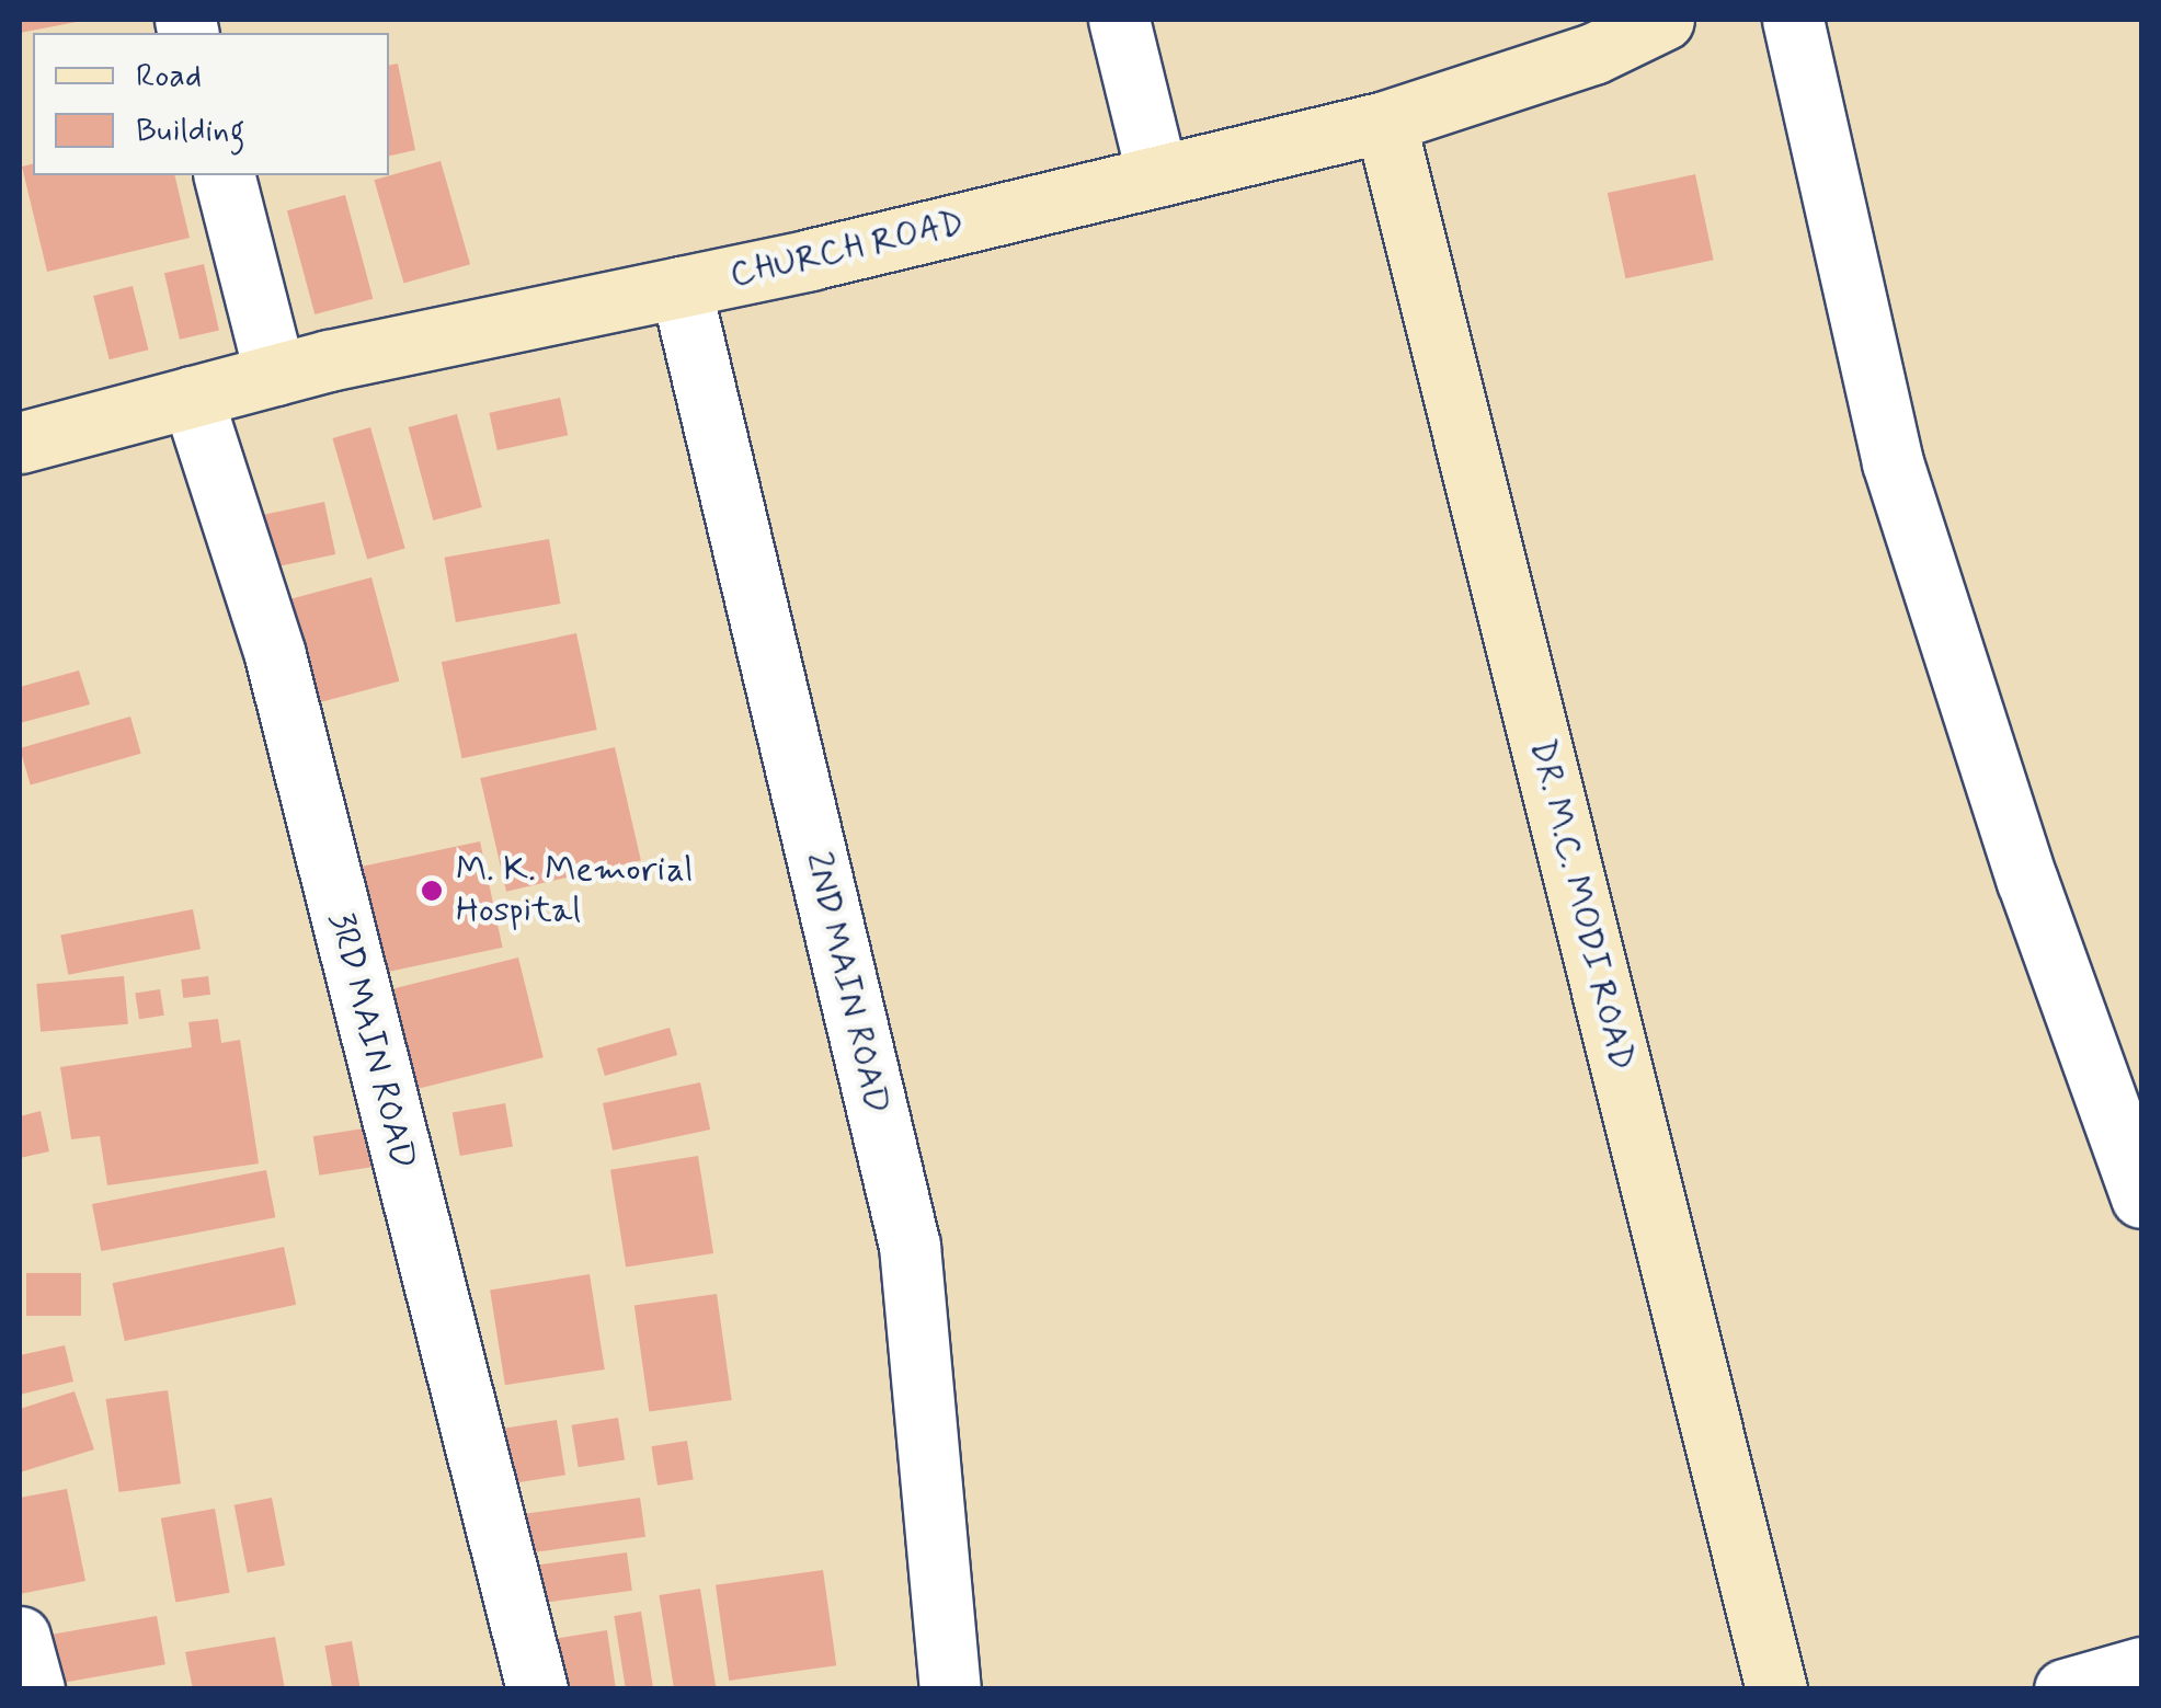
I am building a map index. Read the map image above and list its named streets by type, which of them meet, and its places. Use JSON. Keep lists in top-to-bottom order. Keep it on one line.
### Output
{"streets":{"street":["CHURCH ROAD","DR. M.C. MODI ROAD","2ND MAIN ROAD","3RD MAIN ROAD"]},"crossings":[["CHURCH ROAD","DR. M.C. MODI ROAD"],["CHURCH ROAD","2ND MAIN ROAD"],["CHURCH ROAD","3RD MAIN ROAD"]],"places":["M. K. Memorial Hospital"],"legend":["Road","Building"]}
